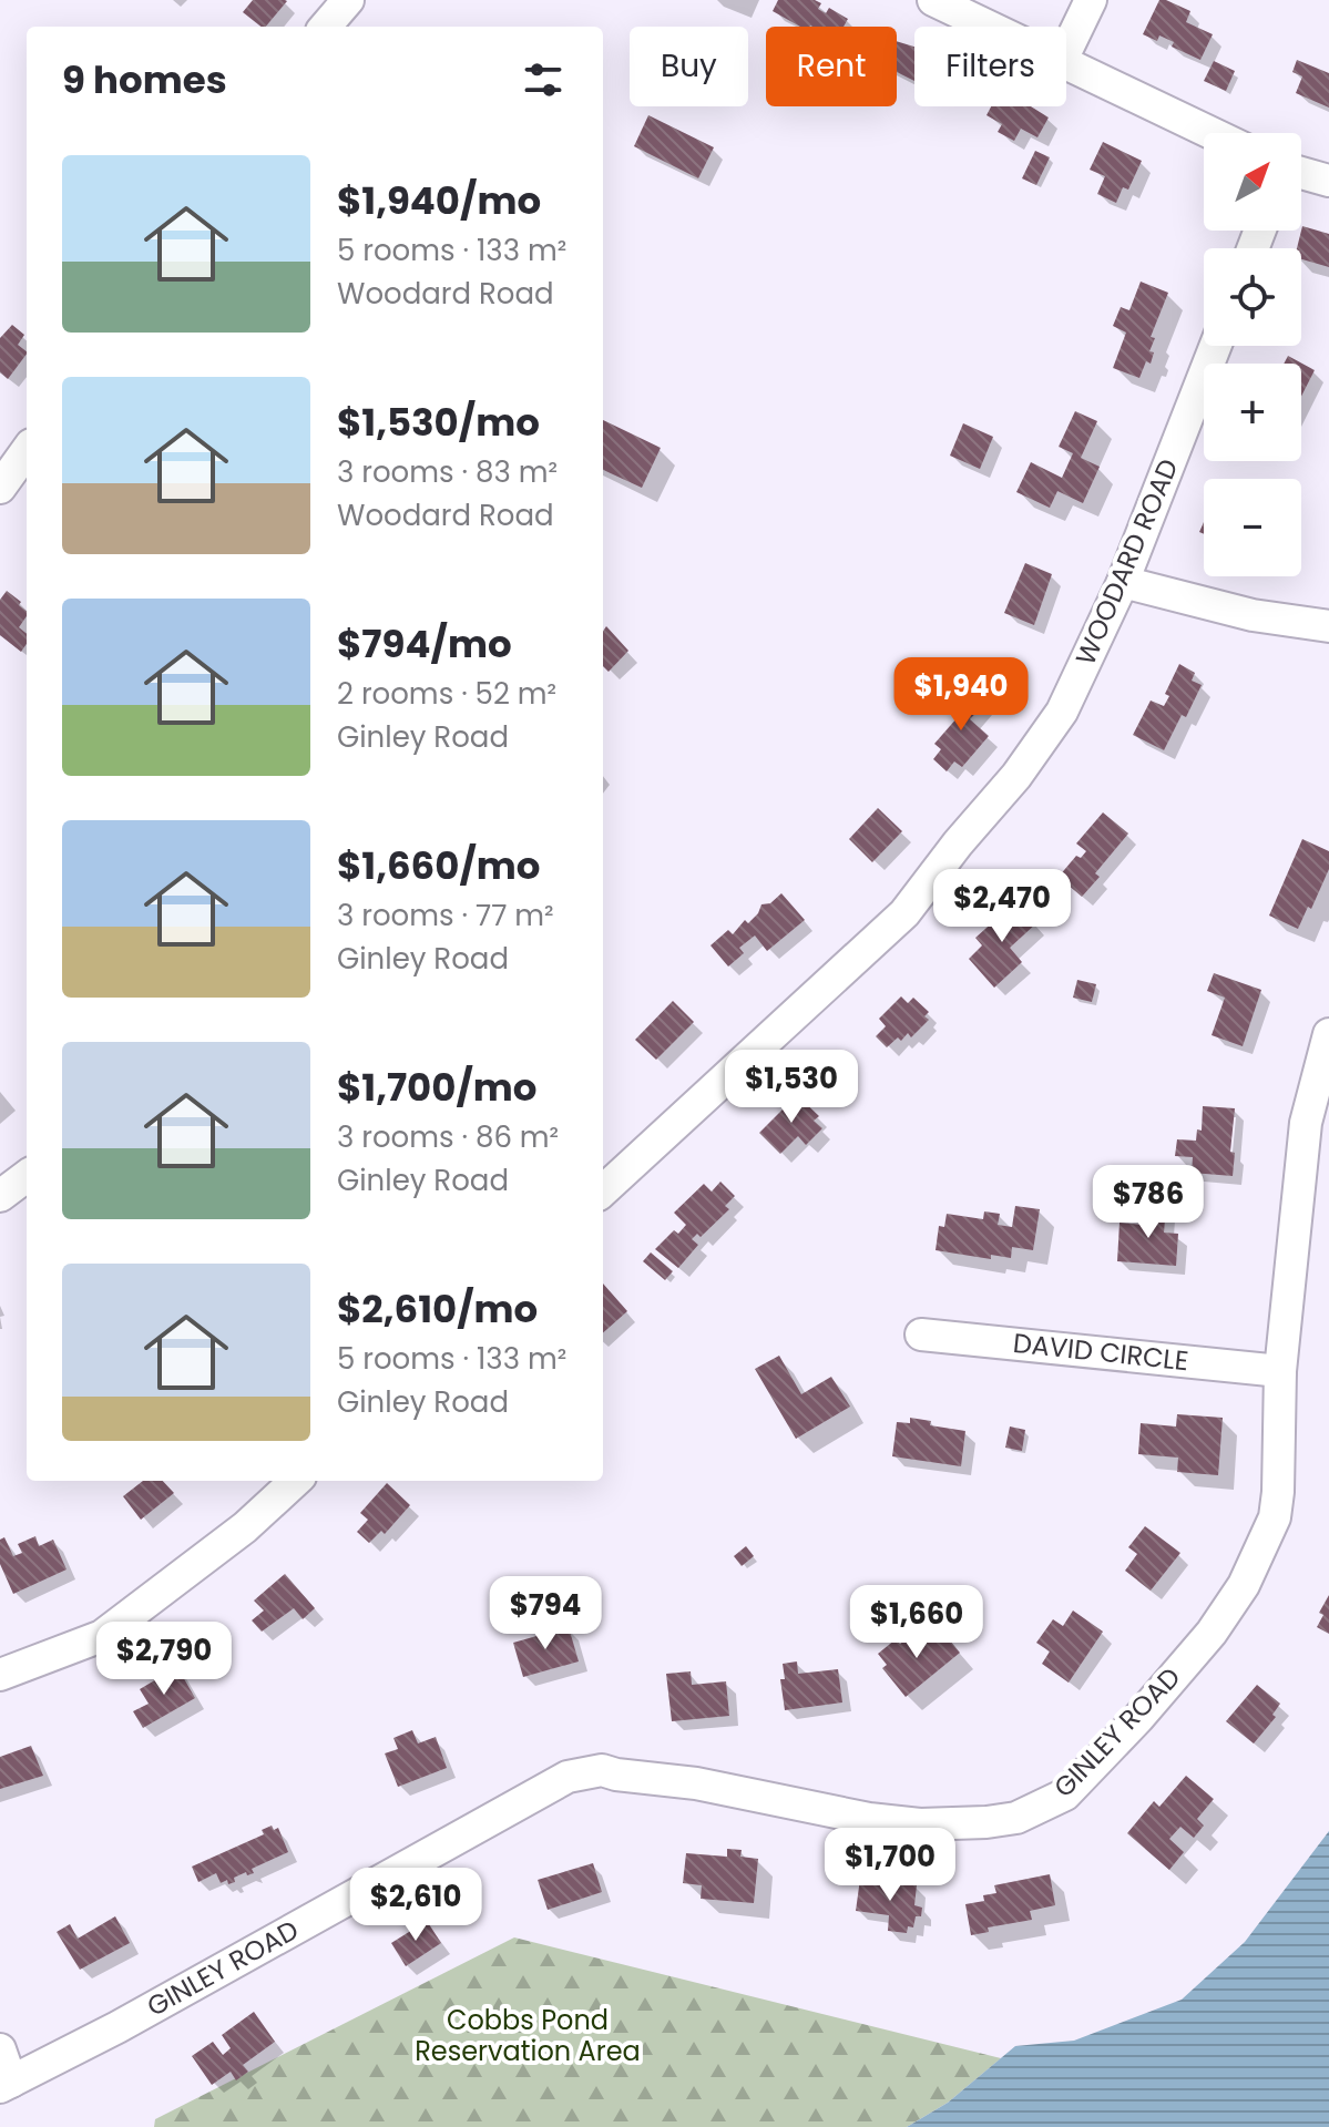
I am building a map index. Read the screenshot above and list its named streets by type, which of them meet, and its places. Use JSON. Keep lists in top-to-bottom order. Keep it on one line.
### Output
{"streets":{"street":["WOODARD ROAD","DAVID CIRCLE","GINLEY ROAD"]},"crossings":[["DAVID CIRCLE","GINLEY ROAD"]],"parks":["Cobbs Pond Reservation Area"],"north":"top right","page":{"chip":["Buy","Rent","Filters"],"heading":"9 homes","map_buttons":["+","−"],"list":[{"name":"$1,940/mo","note":"5 rooms · 133 m² · Woodard Road"},{"name":"$1,530/mo","note":"3 rooms · 83 m² · Woodard Road"},{"name":"$794/mo","note":"2 rooms · 52 m² · Ginley Road"},{"name":"$1,660/mo","note":"3 rooms · 77 m² · Ginley Road"},{"name":"$1,700/mo","note":"3 rooms · 86 m² · Ginley Road"},{"name":"$2,610/mo","note":"5 rooms · 133 m² · Ginley Road"}],"price":["$1,940","$2,470","$1,530","$786","$794","$1,660","$2,790","$1,700","$2,610"]}}
